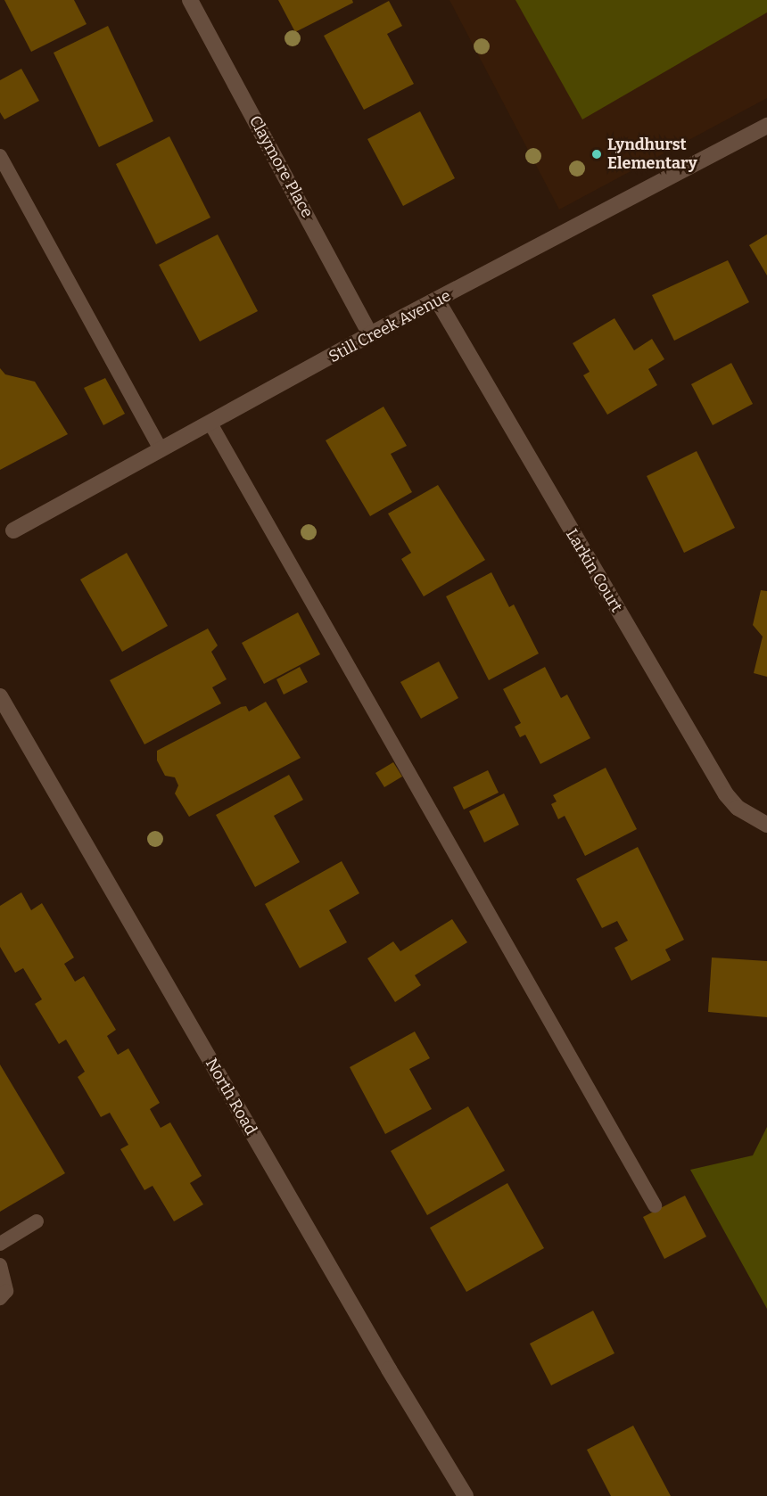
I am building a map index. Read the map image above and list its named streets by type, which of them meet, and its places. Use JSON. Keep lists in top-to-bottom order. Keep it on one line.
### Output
{"streets":{"street":["Claymore Place","Still Creek Avenue","Larkin Court","North Road"]},"crossings":[["Claymore Place","Still Creek Avenue"],["Still Creek Avenue","Larkin Court"]],"places":["Lyndhurst Elementary"]}
